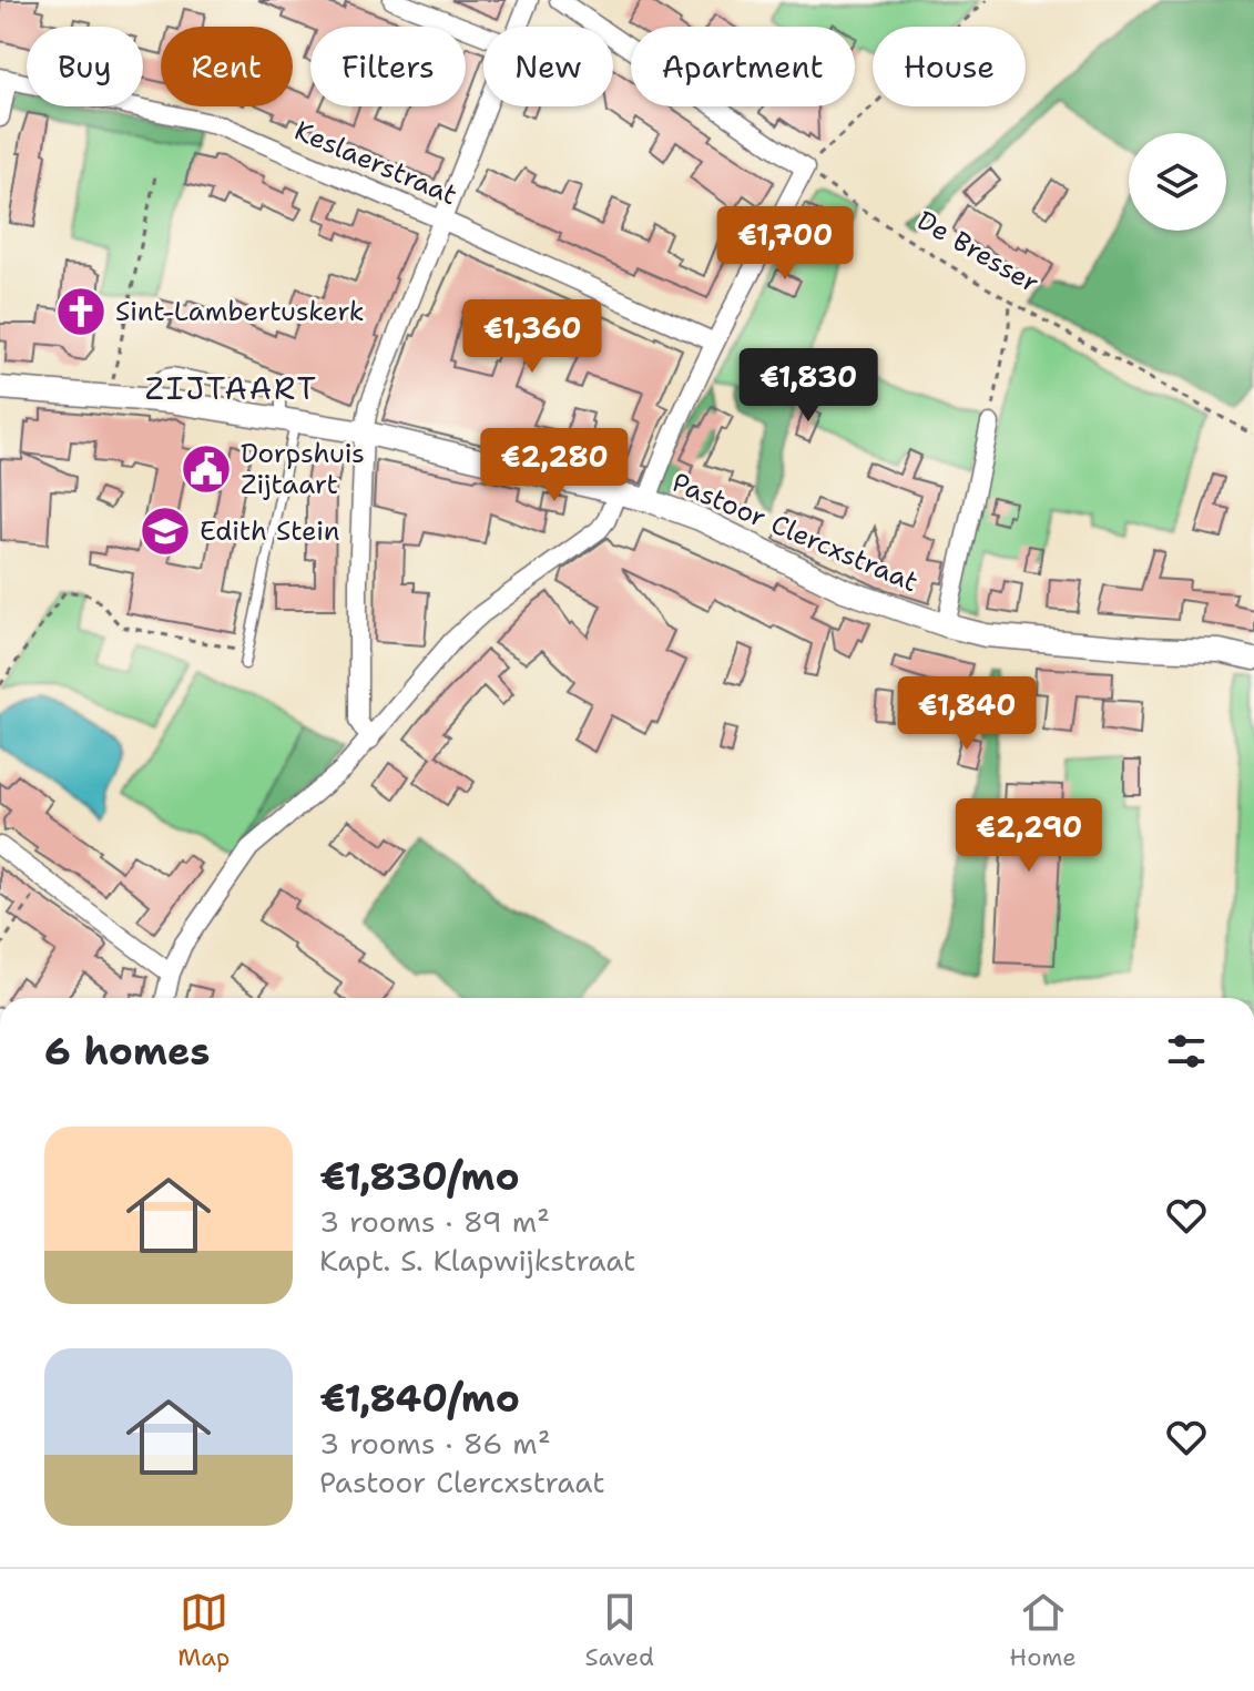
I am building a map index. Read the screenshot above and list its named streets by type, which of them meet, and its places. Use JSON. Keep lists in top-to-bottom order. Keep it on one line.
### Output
{"streets":{"street":["Keslaerstraat","Pastoor Clercxstraat"],"path":["De Bresser"]},"districts":["ZIJTAART"],"places":{"church":["Sint-Lambertuskerk"],"public building":["Dorpshuis Zijtaart"],"school or university":["Edith Stein"]},"page":{"chip":["Buy","Rent","Filters","New","Apartment","House"],"price":["€1,700","€1,360","€1,830","€2,280","€1,840","€2,290"],"heading":"6 homes","list":[{"name":"€1,830/mo","note":"3 rooms · 89 m² · Kapt. S. Klapwijkstraat"},{"name":"€1,840/mo","note":"3 rooms · 86 m² · Pastoor Clercxstraat"}],"tabs":["Map","Saved","Home"]}}
